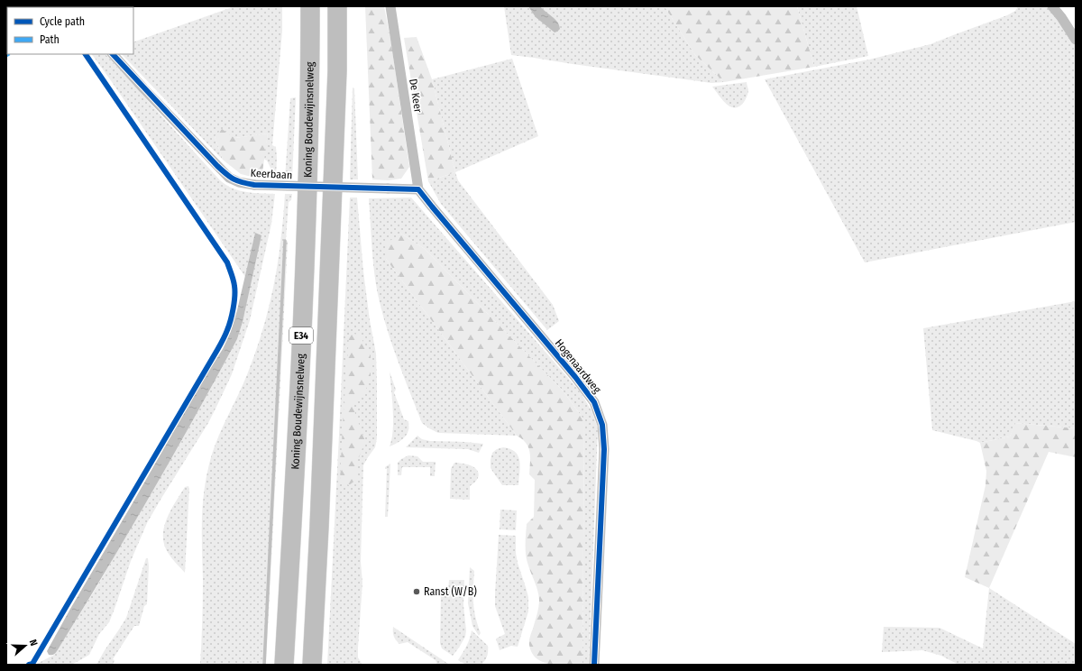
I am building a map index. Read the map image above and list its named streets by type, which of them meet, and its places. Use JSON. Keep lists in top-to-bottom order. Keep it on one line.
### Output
{"streets":{"highway":["Koning Boudewijnsnelweg","E34"],"street":["De Keer","Keerbaan","Hogenaardweg"]},"crossings":[["De Keer","Keerbaan"],["De Keer","Hogenaardweg"],["Keerbaan","Hogenaardweg"]],"places":["Ranst (W/B)"],"legend":["Cycle path","Path"],"north":"right"}
